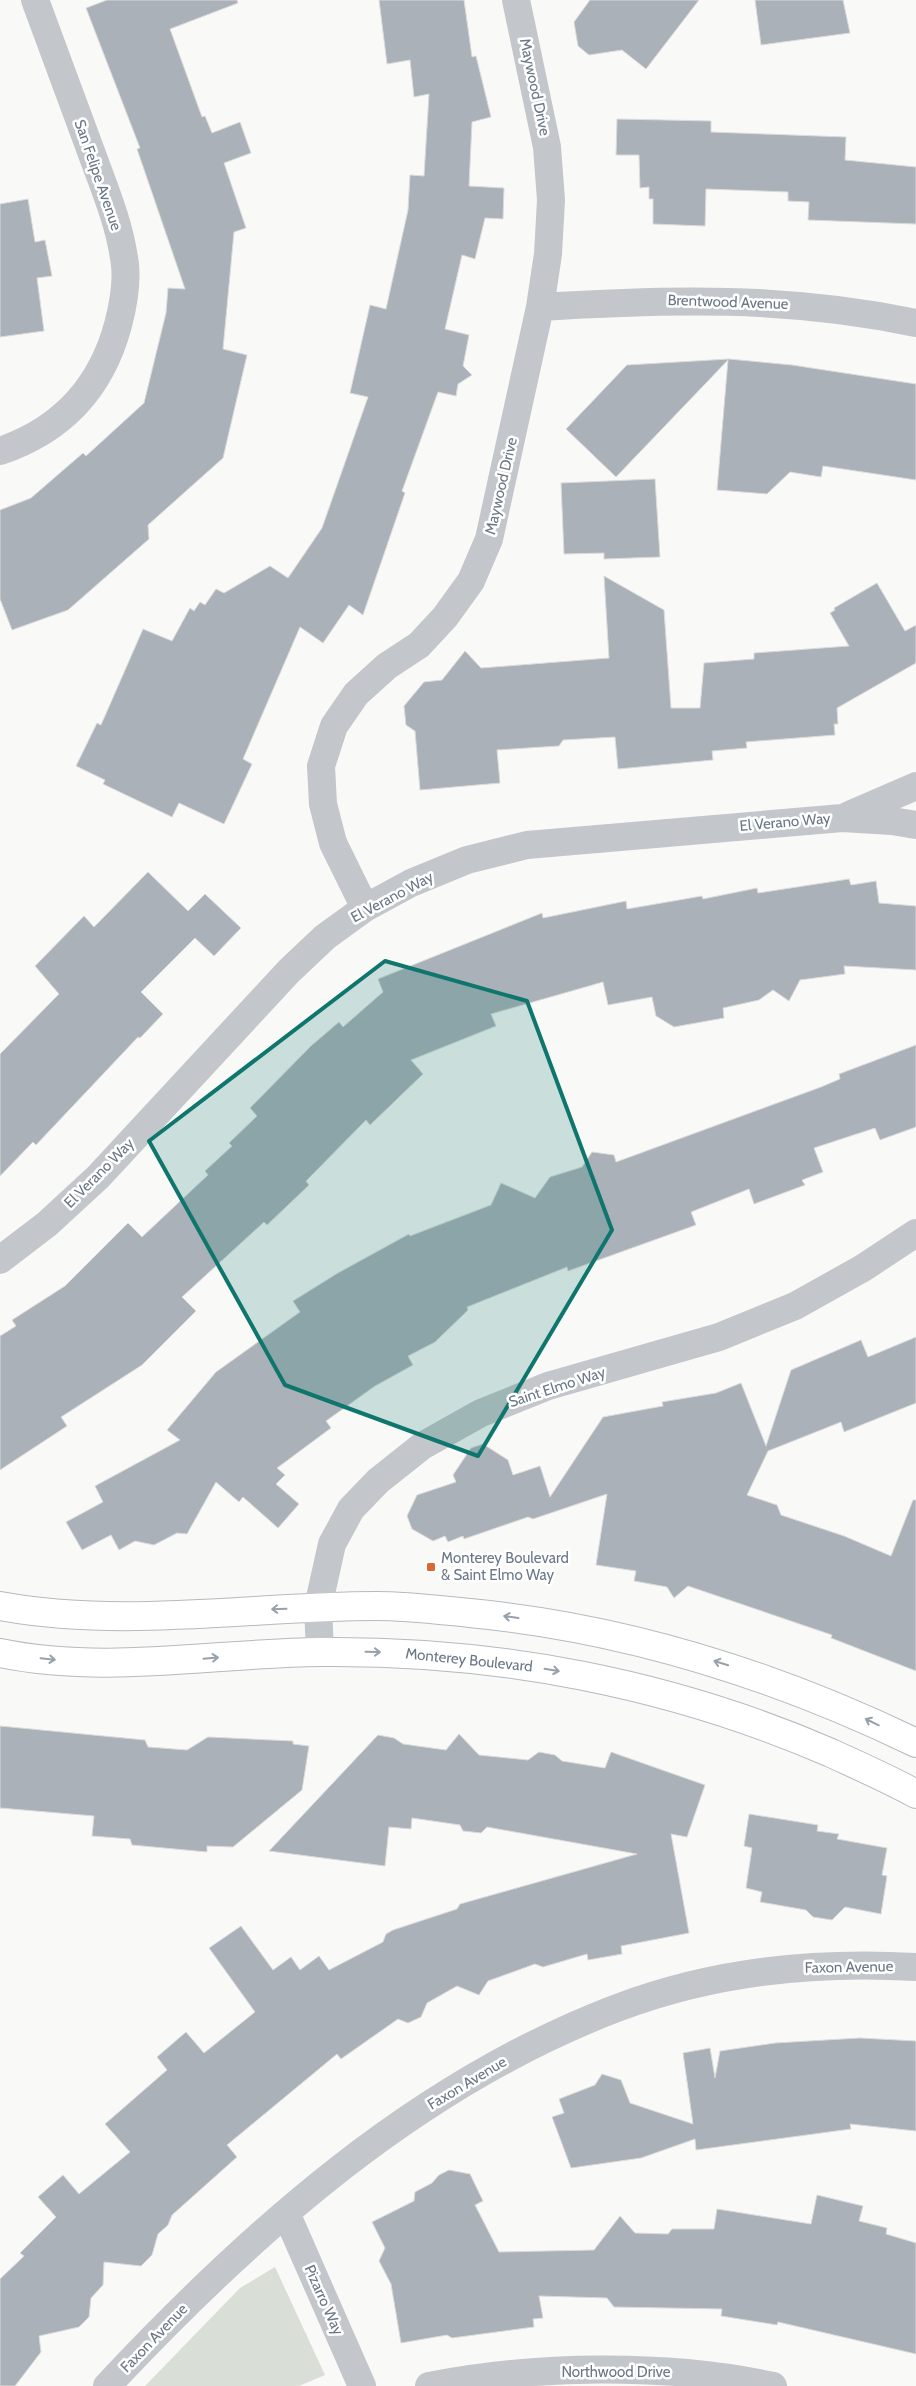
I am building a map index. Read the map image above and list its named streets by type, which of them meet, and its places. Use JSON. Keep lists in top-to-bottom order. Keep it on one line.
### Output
{"streets":{"main road":["Monterey Boulevard"],"street":["Maywood Drive","San Felipe Avenue","Brentwood Avenue","El Verano Way","Saint Elmo Way","Faxon Avenue","Pizarro Way","Northwood Drive"]},"crossings":[["Maywood Drive","Brentwood Avenue"],["Maywood Drive","El Verano Way"],["Saint Elmo Way","Monterey Boulevard"],["Faxon Avenue","Pizarro Way"]],"places":{"transit":["Monterey Boulevard & Saint Elmo Way"]}}
